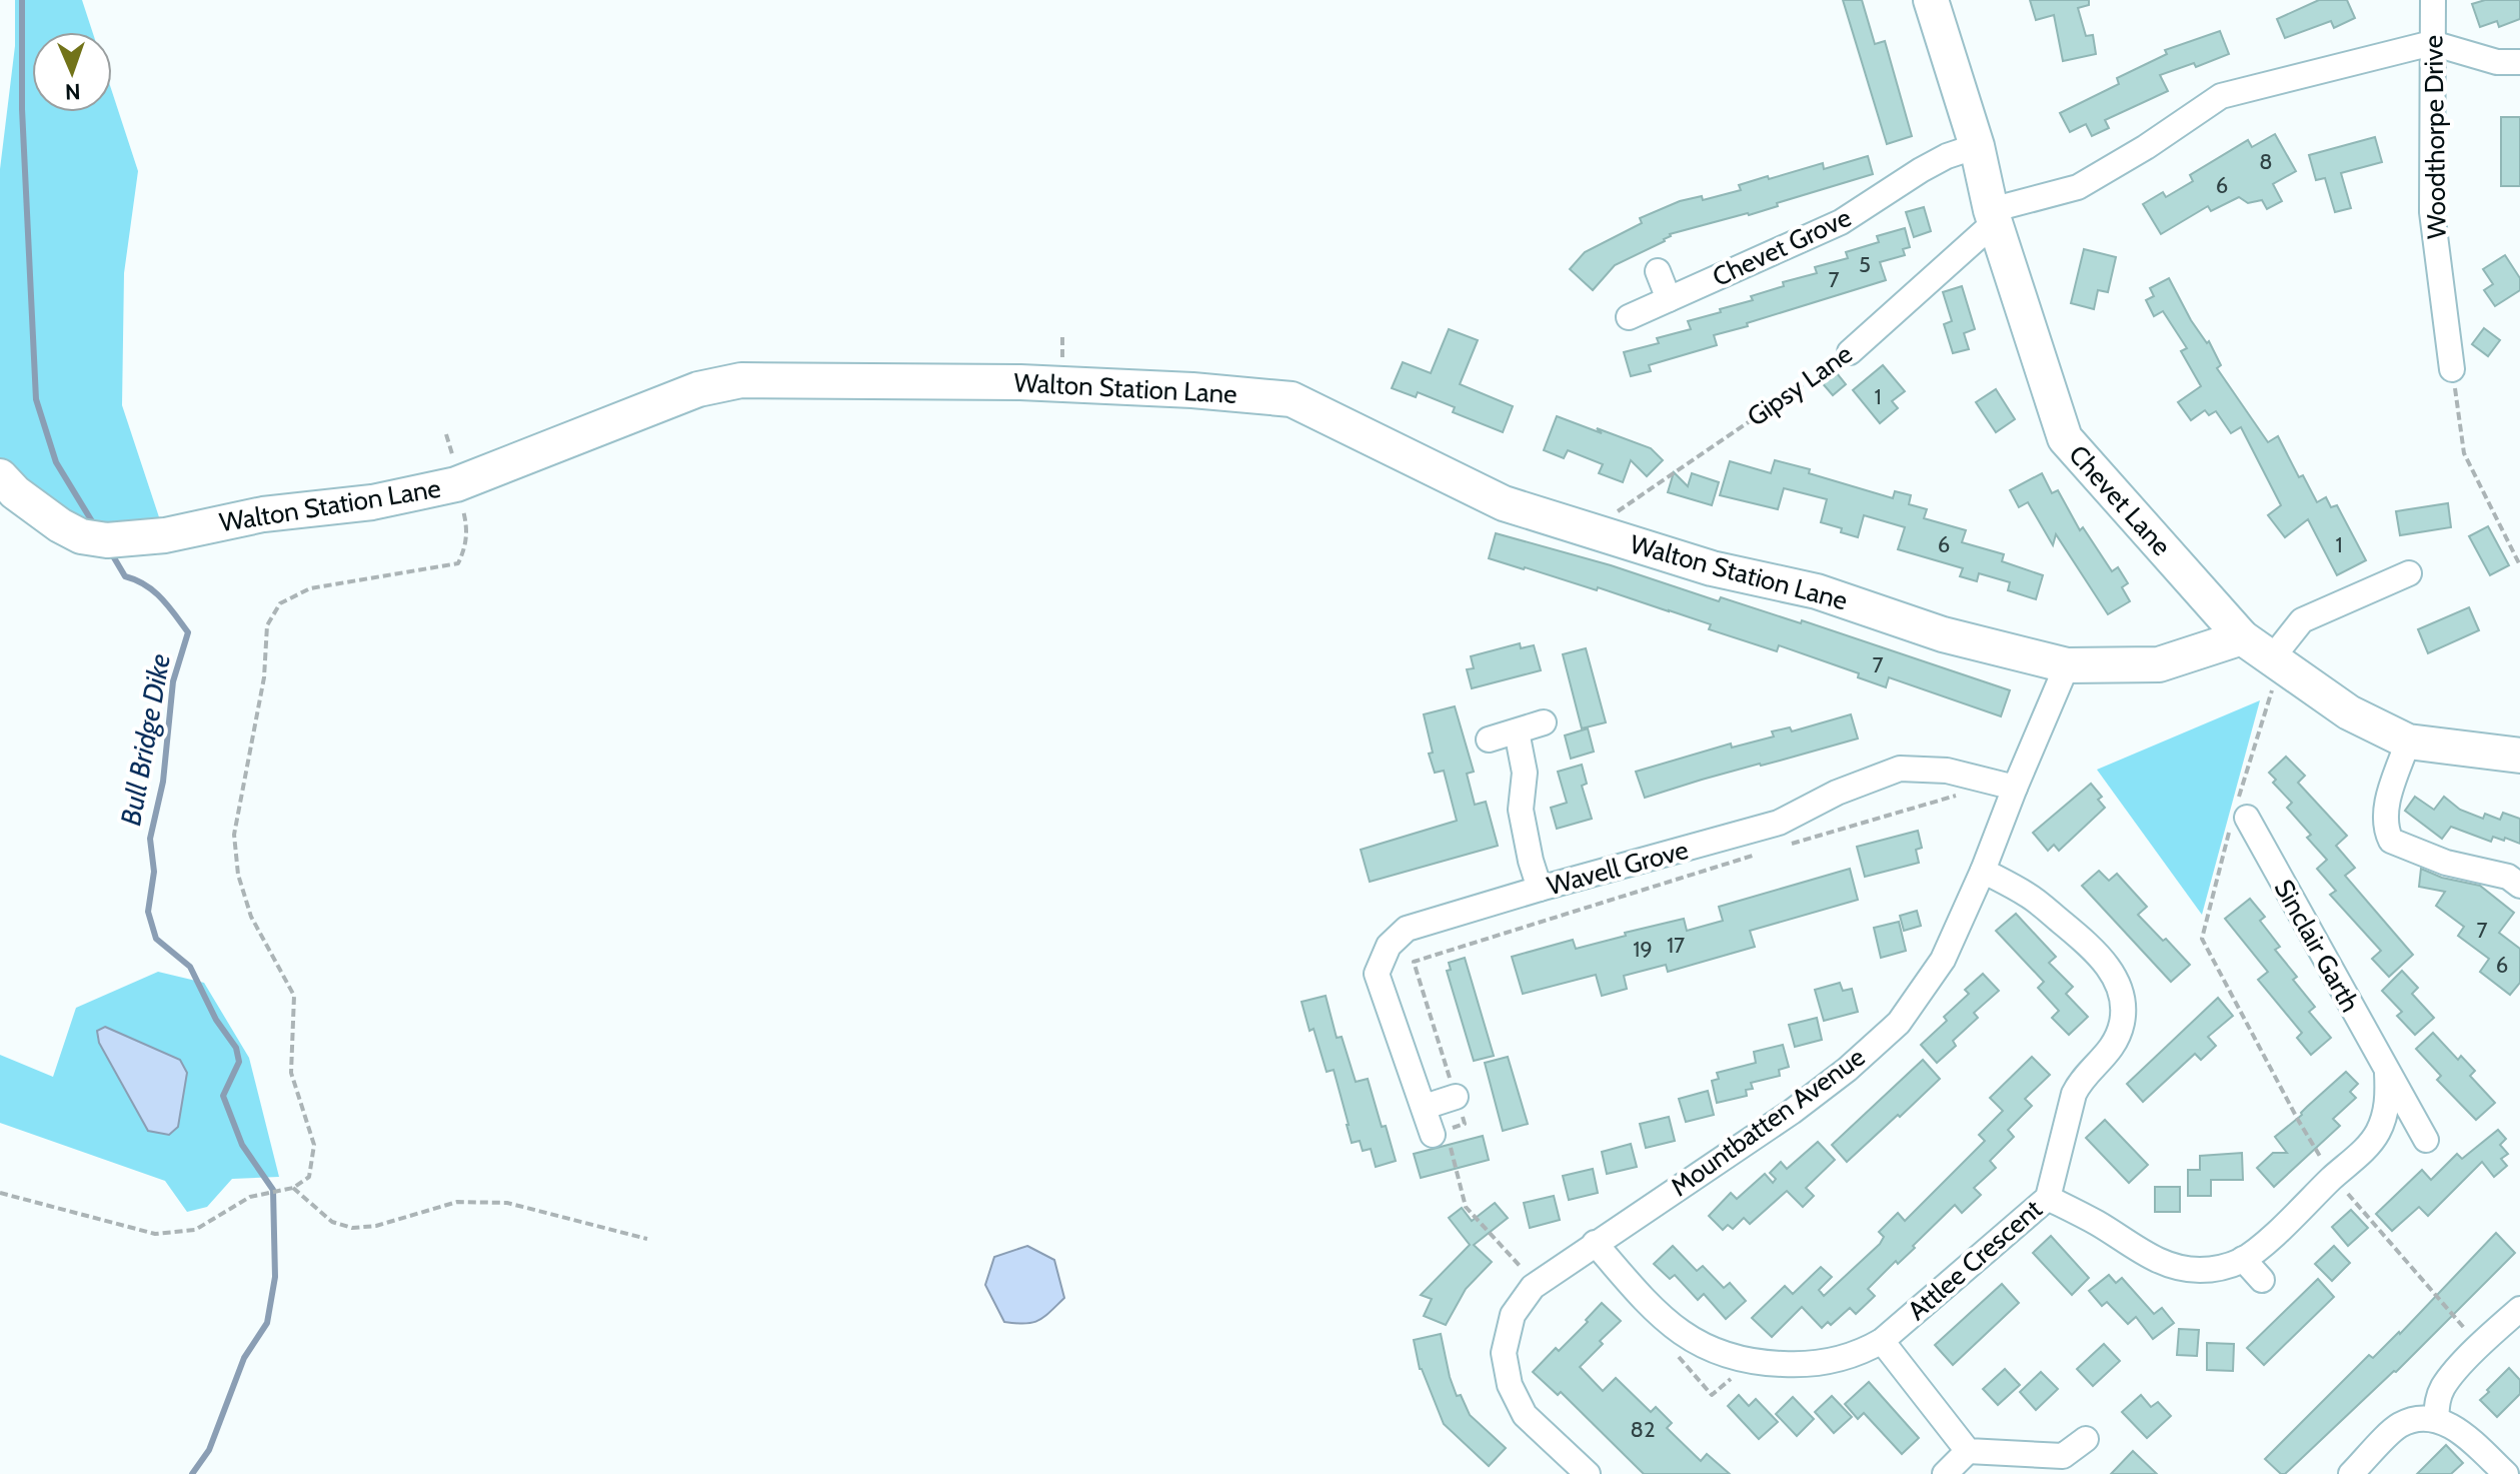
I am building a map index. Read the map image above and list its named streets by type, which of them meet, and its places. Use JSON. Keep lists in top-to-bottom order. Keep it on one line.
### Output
{"streets":{"main road":["Walton Station Lane","Chevet Lane"],"street":["Woodthorpe Drive","Chevet Grove","Gipsy Lane","Wavell Grove","Sinclair Garth","Mountbatten Avenue","Attlee Crescent"]},"crossings":[["Chevet Grove","Chevet Lane"],["Gipsy Lane","Walton Station Lane"],["Gipsy Lane","Chevet Lane"],["Walton Station Lane","Chevet Lane"],["Walton Station Lane","Mountbatten Avenue"],["Wavell Grove","Mountbatten Avenue"],["Mountbatten Avenue","Attlee Crescent"]],"water":["Bull Bridge Dike"],"house_numbers":["8","6","5","7","1","6","1","7","7","17","19","6","82"],"north":"bottom"}
